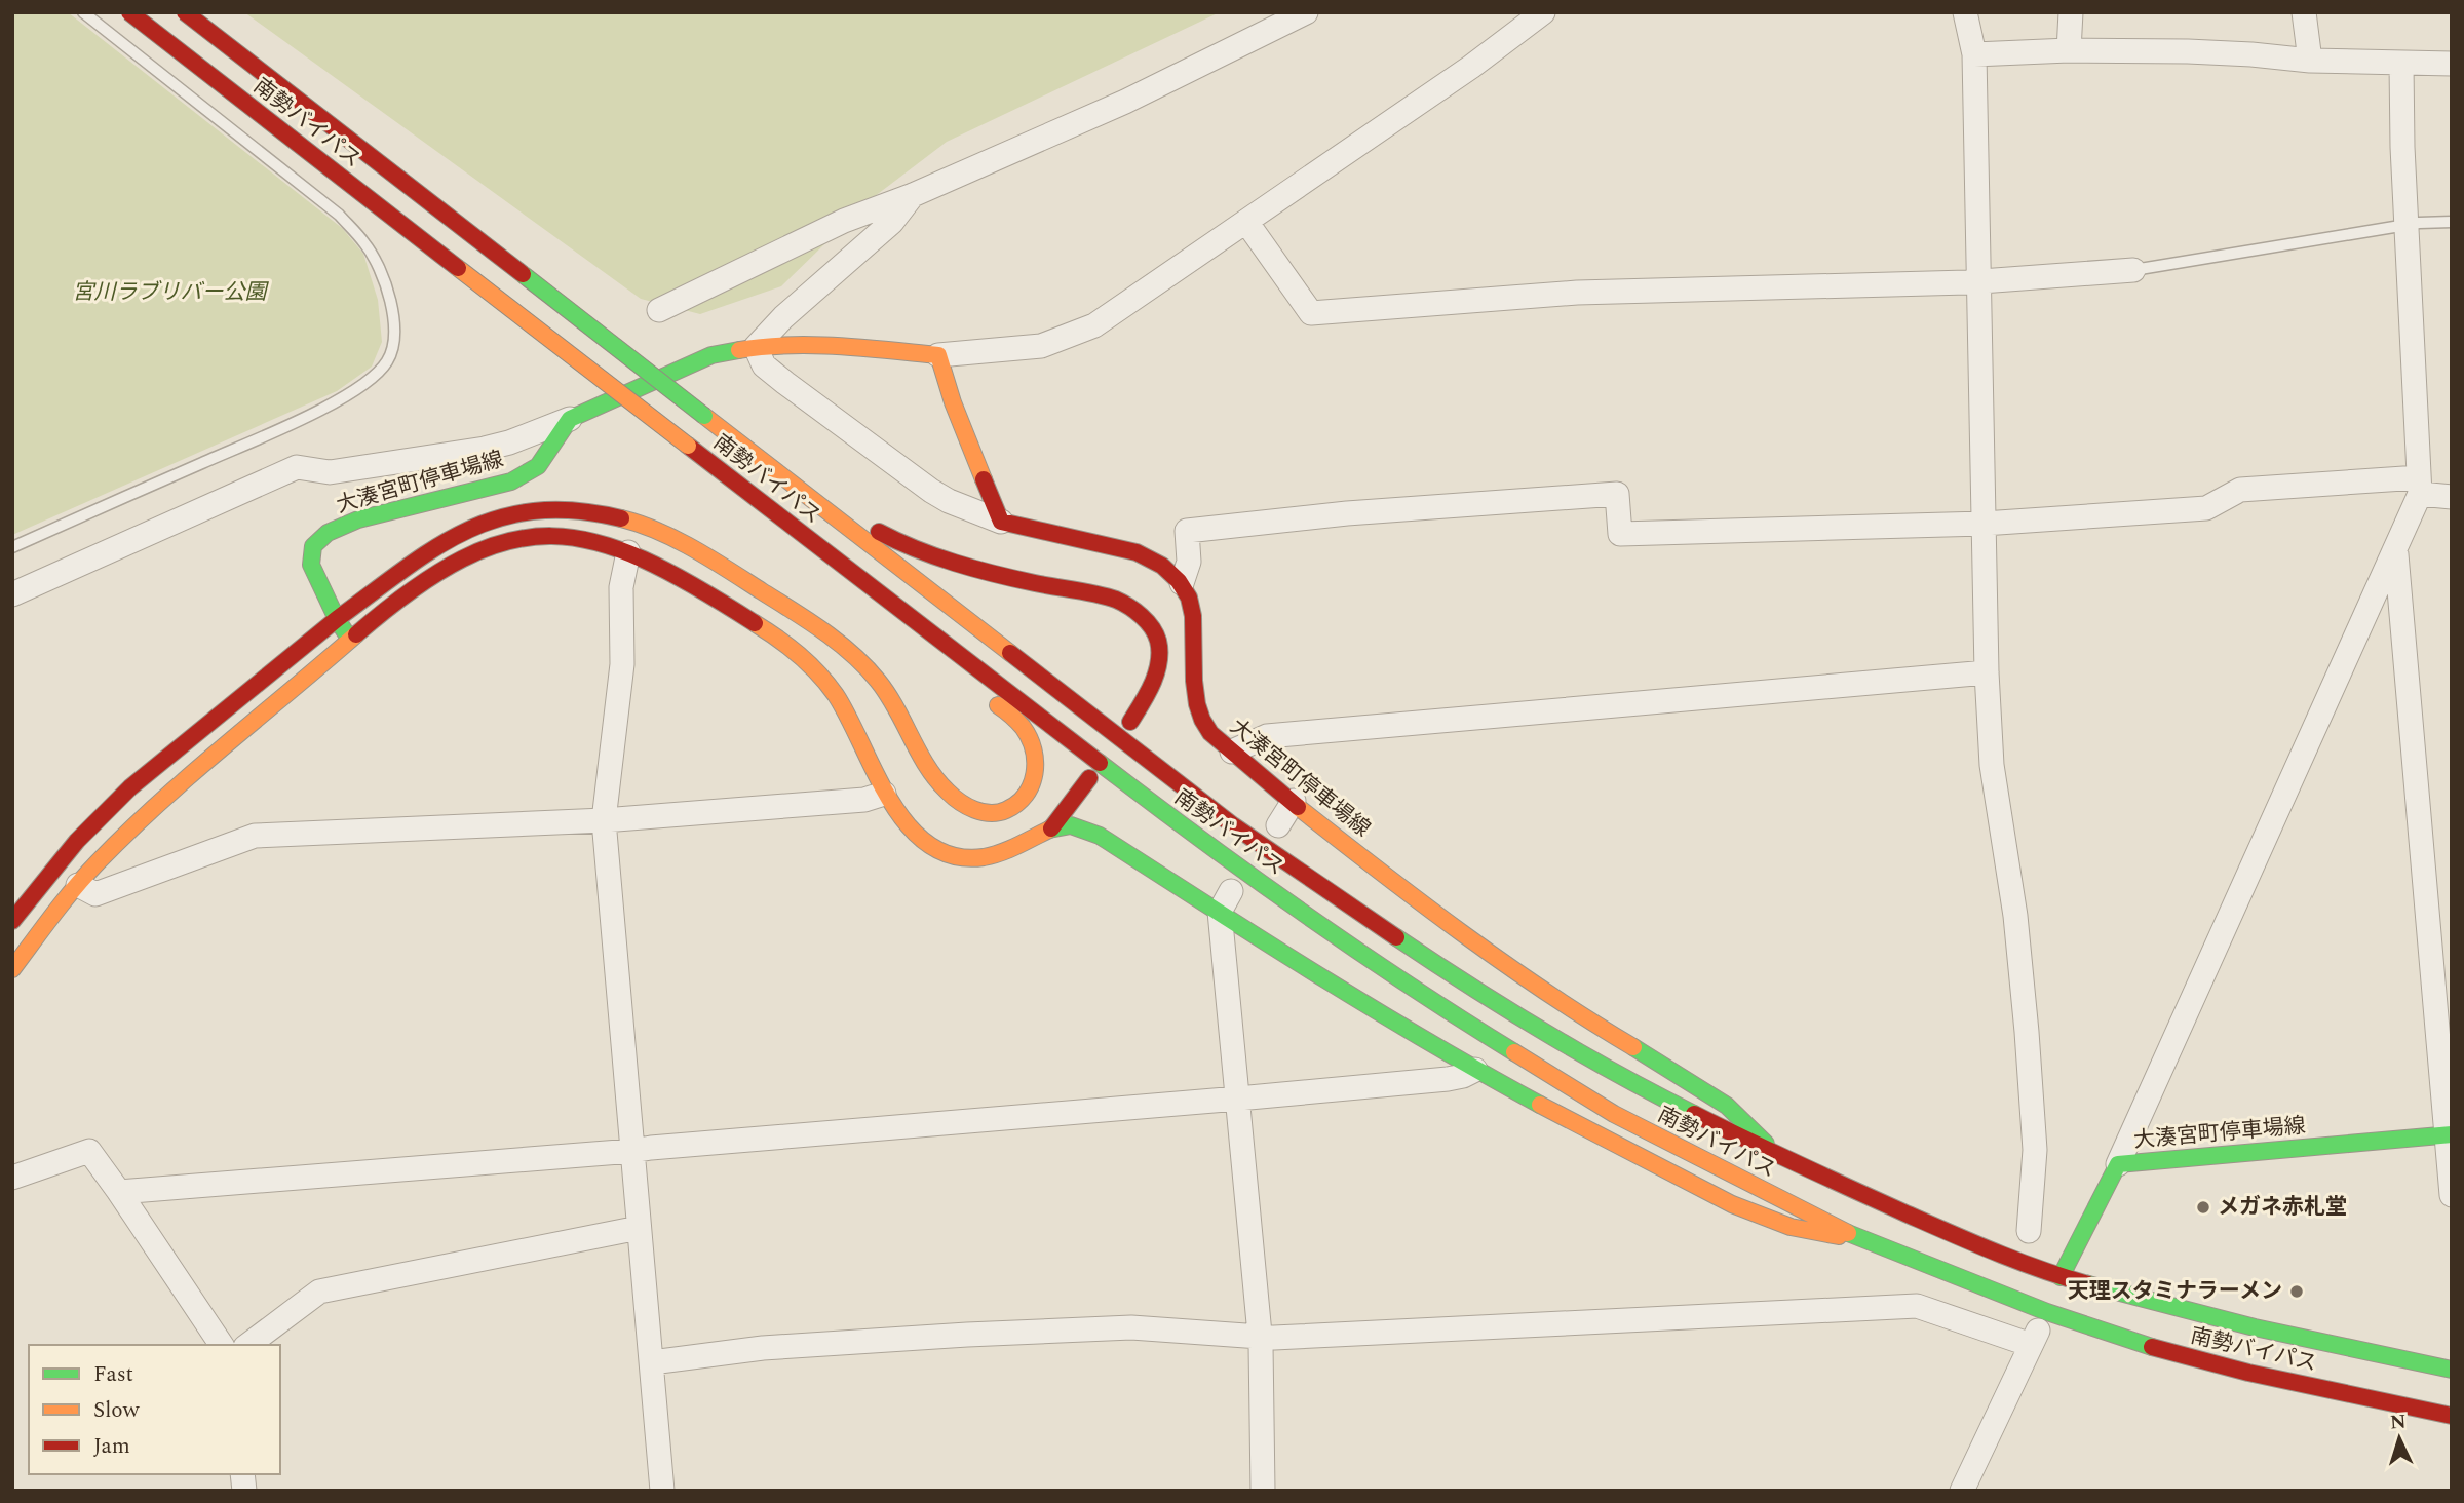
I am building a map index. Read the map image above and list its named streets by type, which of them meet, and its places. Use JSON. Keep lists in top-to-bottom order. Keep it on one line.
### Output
{"streets":{"main road":["南勢バイパス","大湊宮町停車場線"]},"crossings":[["南勢バイパス","大湊宮町停車場線"]],"parks":["宮川ラブリバー公園"],"places":["メガネ赤札堂","天理スタミナラーメン"],"legend":["Fast","Slow","Jam"],"north":"top"}
